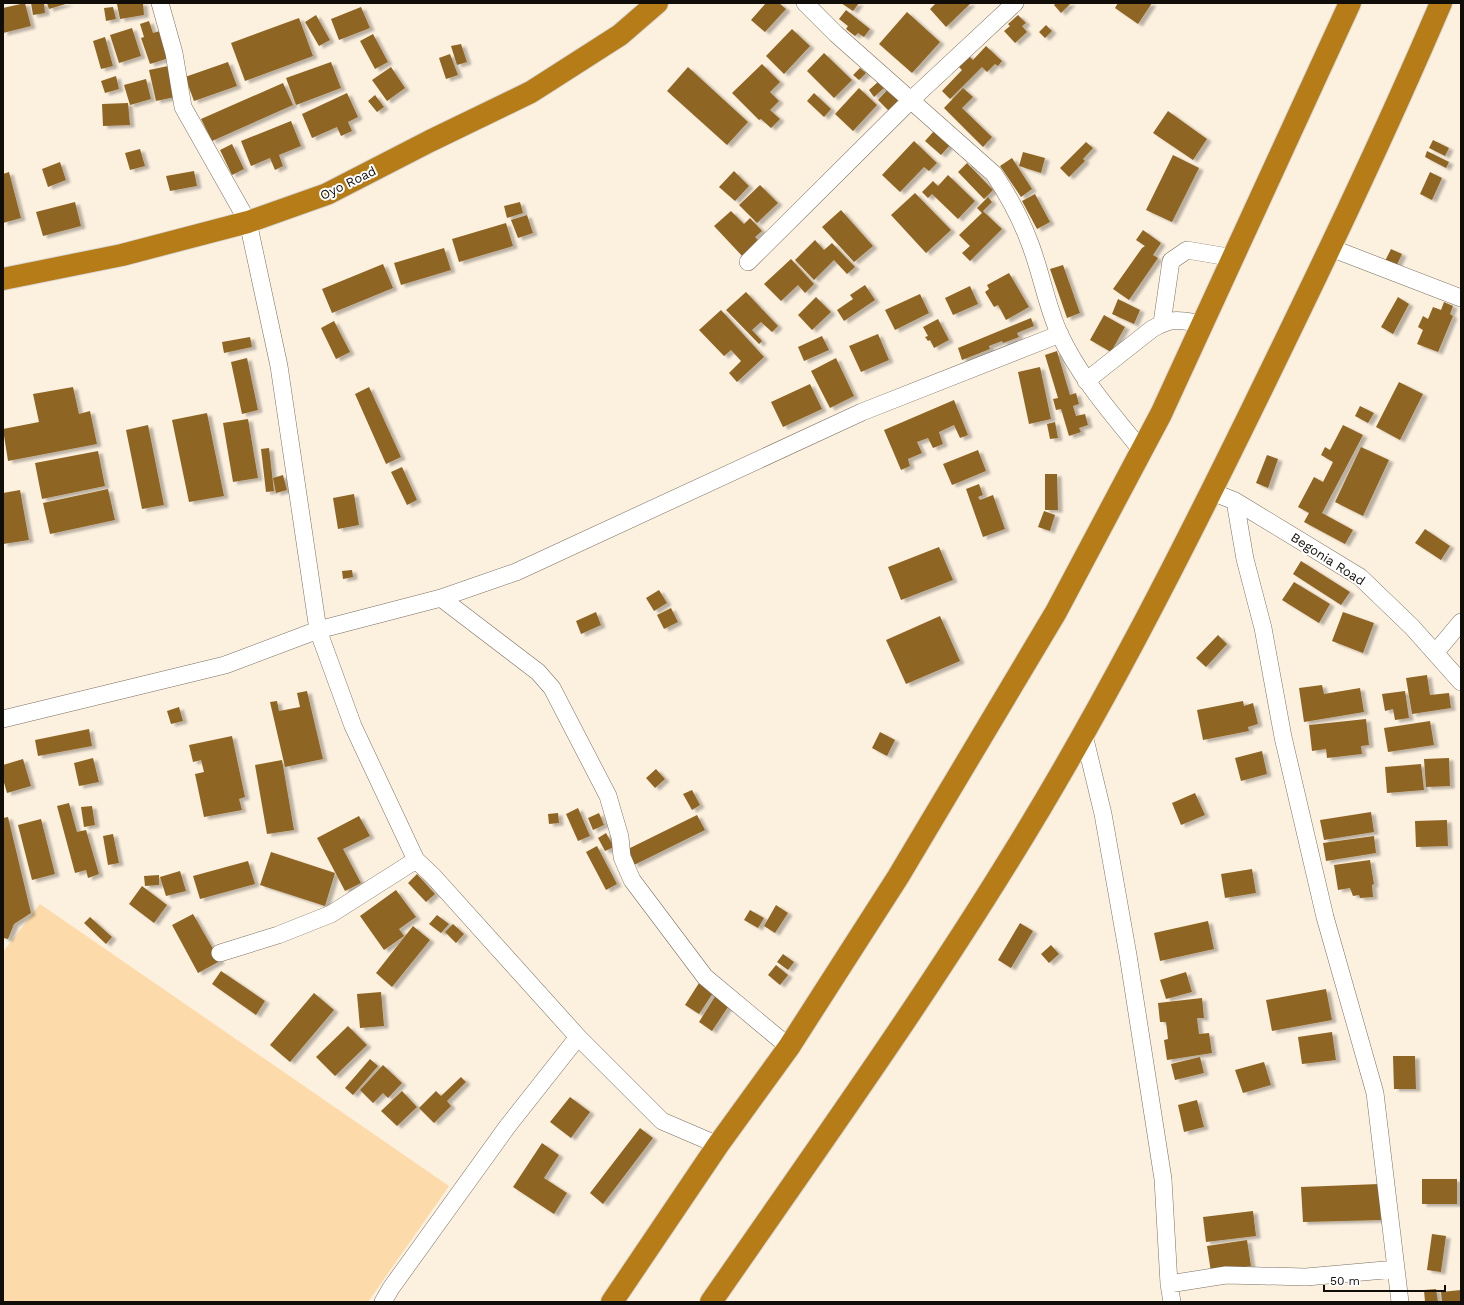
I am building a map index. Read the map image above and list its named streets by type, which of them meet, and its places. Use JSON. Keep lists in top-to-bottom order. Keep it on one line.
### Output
{"streets":{"highway":["Oyo Road"],"street":["Begonia Road"]},"scale_bar":"50 m"}
